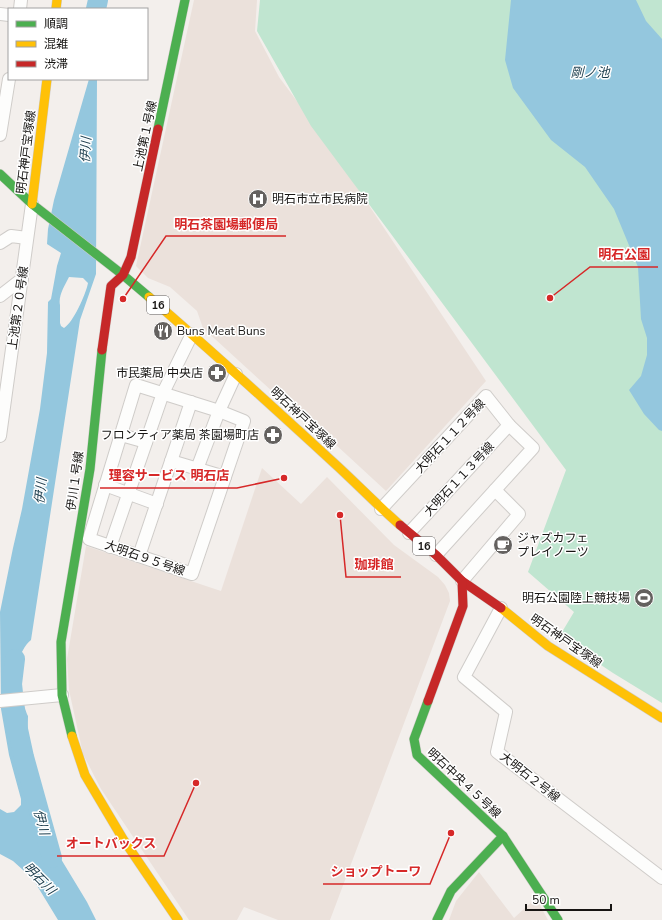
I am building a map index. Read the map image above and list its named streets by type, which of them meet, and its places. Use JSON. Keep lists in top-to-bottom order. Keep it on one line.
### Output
{"streets":{"street":["上池第１号線","明石神戸宝塚線","16","上池第２０号線","大明石１１２号線","大明石１１３号線","伊川１号線","大明石９５号線","大明石２号線","明石中央４５号線"]},"crossings":[["上池第１号線","明石神戸宝塚線"],["上池第１号線","伊川１号線"],["明石神戸宝塚線","上池第２０号線"],["明石神戸宝塚線","大明石１１２号線"],["明石神戸宝塚線","大明石１１３号線"],["明石神戸宝塚線","伊川１号線"],["明石神戸宝塚線","大明石２号線"],["明石神戸宝塚線","明石中央４５号線"],["大明石１１２号線","大明石１１３号線"]],"water":["剛ノ池","伊川","明石川"],"places":{"hospital":["明石市立市民病院"],"other":["明石公園","明石茶園場郵便局","理容サービス 明石店","珈琲館","オートバックス","ショップトーワ"],"restaurant":["Buns Meat Buns"],"pharmacy":["市民薬局 中央店","フロンティア薬局 茶園場町店"],"cafe":["ジャズカフェ プレイノーツ"],"sports":["明石公園陸上競技場"]},"legend":["順調","混雑","渋滞"],"scale_bar":"50 m"}
